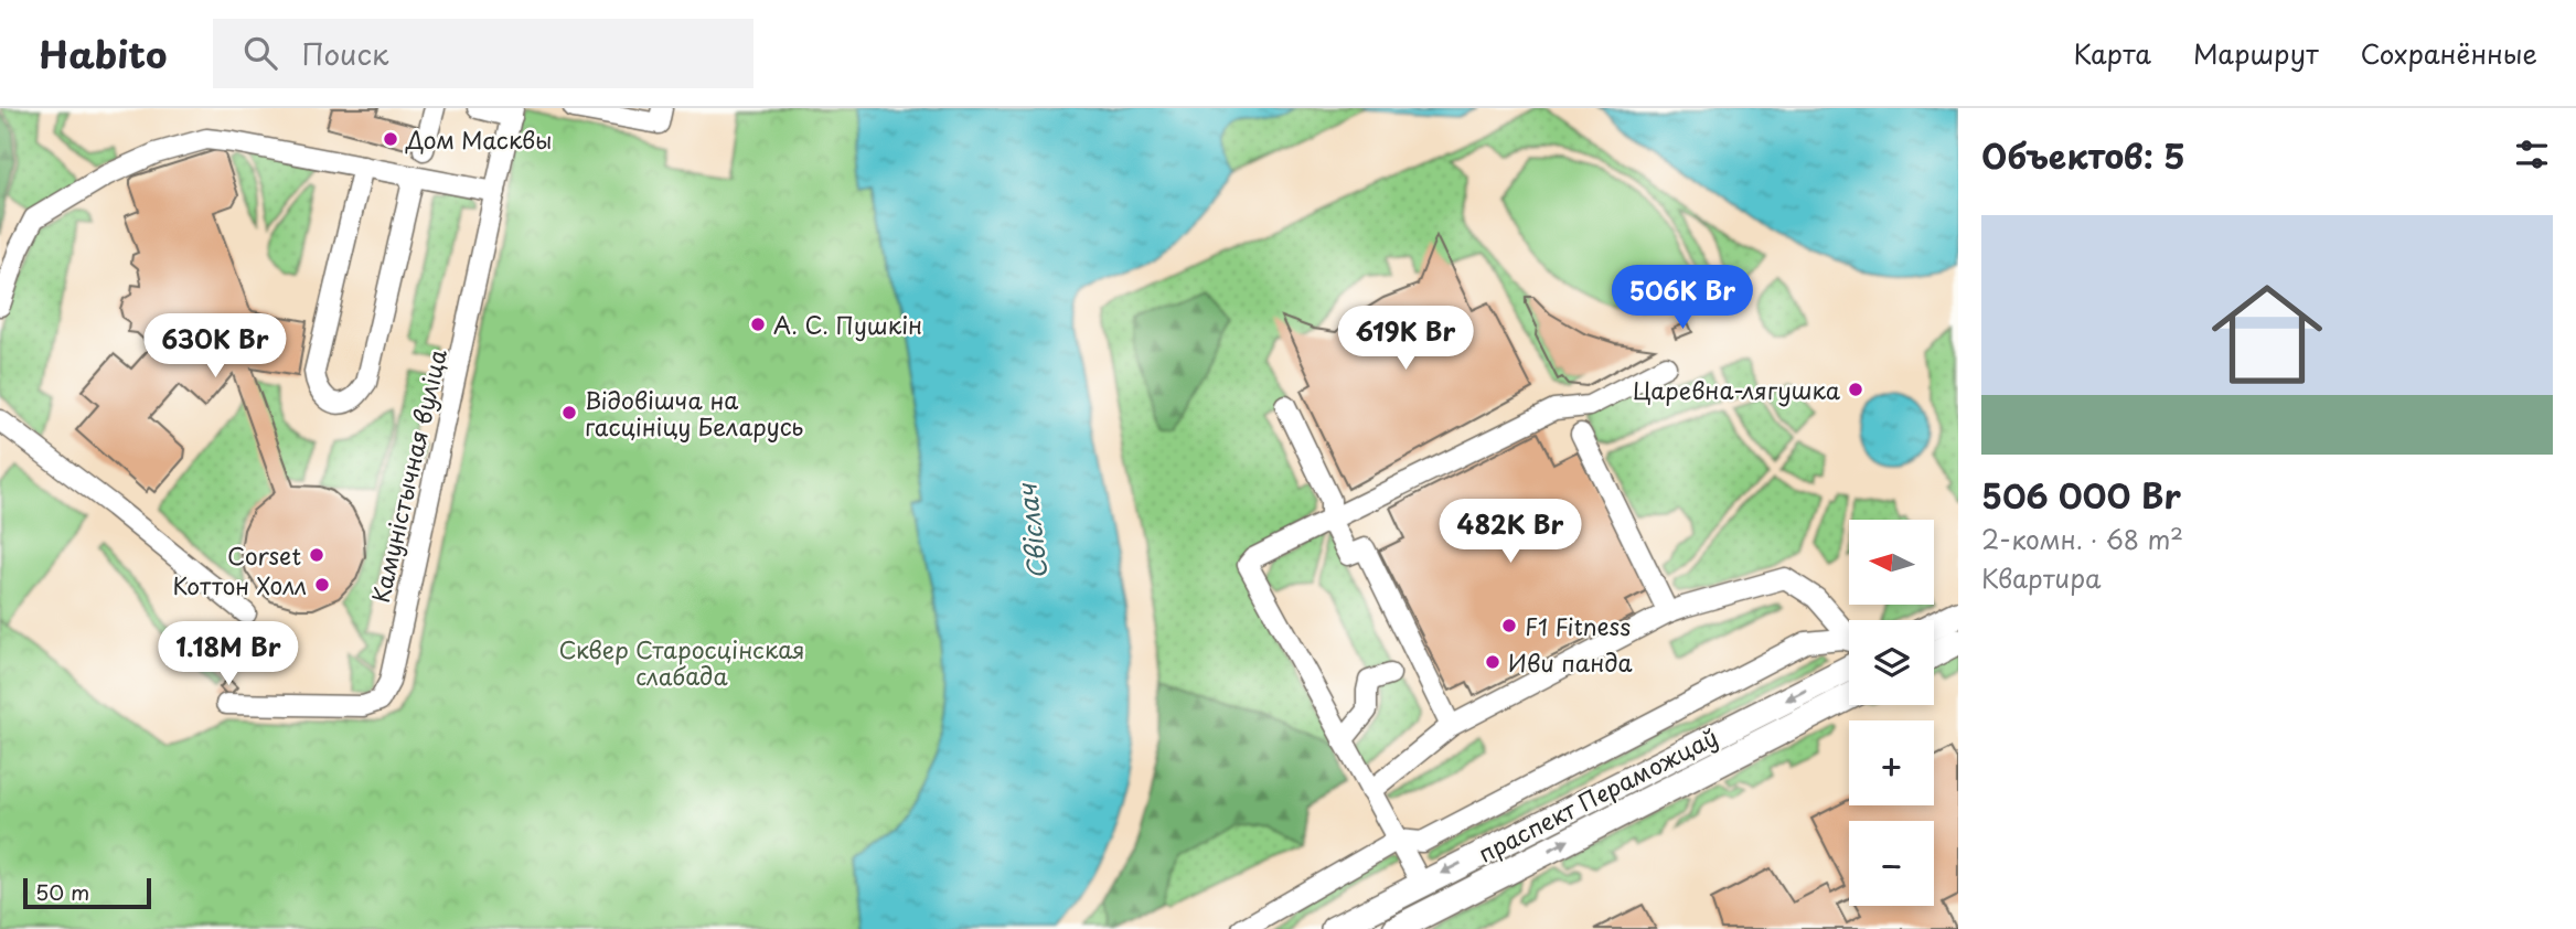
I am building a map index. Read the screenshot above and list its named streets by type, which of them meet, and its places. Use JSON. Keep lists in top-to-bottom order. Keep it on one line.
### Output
{"streets":{"main road":["праспект Пераможцаў"],"street":["Камуністычная вуліца"]},"water":["Свіслач"],"parks":["Сквер Старосцінская слабада"],"places":["Дом Масквы","А. С. Пушкін","Царевна-лягушка","Відовішча на гасцініцу Беларусь","Corset","Коттон Холл","F1 Fitness","Иви панда"],"scale_bar":"50 m","north":"left","page":{"header":"Habito","search":"Поиск","nav":["Карта","Маршрут","Сохранённые"],"heading":"Объектов: 5","list":[{"name":"506 000 Br","note":"2-комн. · 68 m² · Квартира"}],"price":["506K Br","619K Br","630K Br","482K Br","1.18M Br"],"map_buttons":["+","−"],"scale":"50 m"}}
